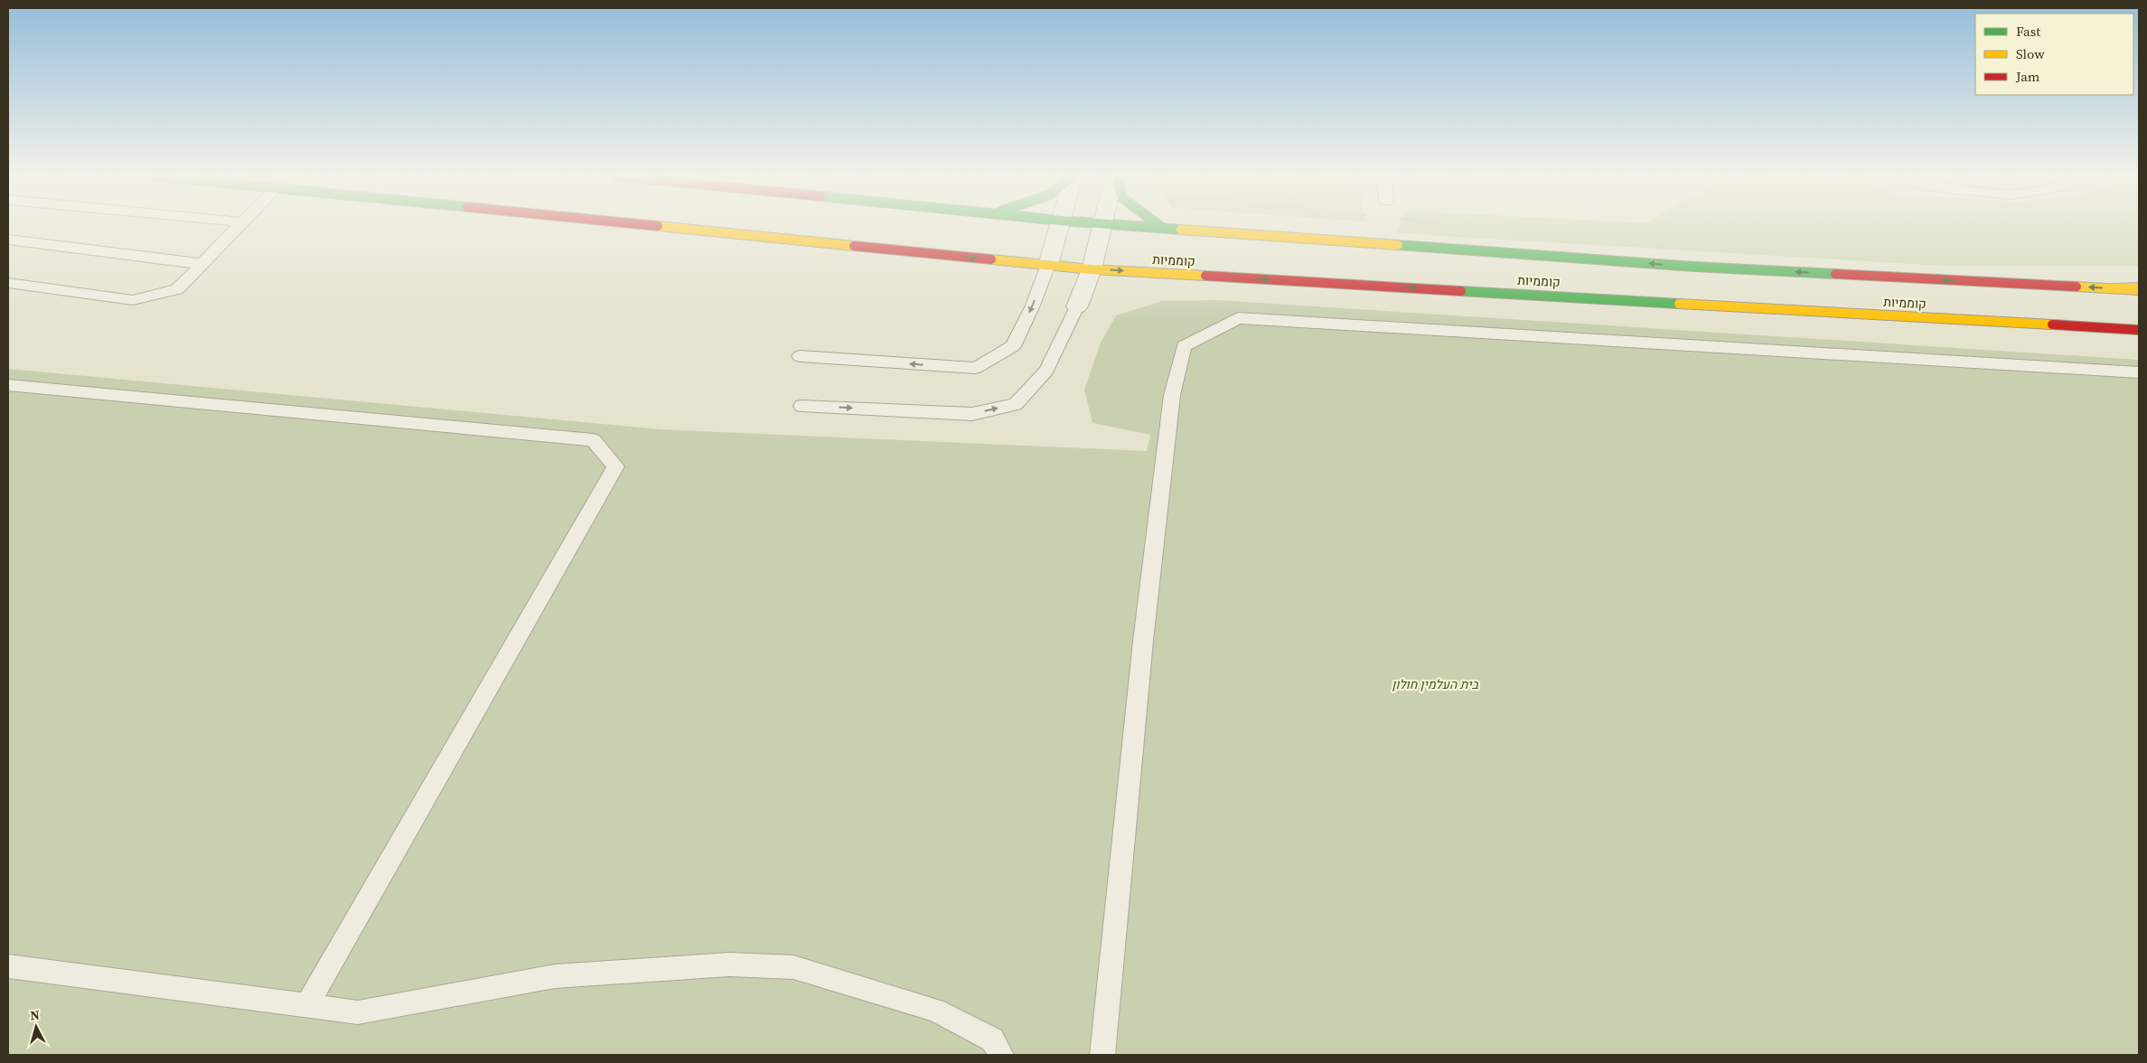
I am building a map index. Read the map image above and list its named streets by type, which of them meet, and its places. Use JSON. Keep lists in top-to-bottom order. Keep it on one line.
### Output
{"streets":{"main road":["קוממיות"]},"parks":["בית העלמין חולון"],"legend":["Fast","Slow","Jam"],"north":"top"}
